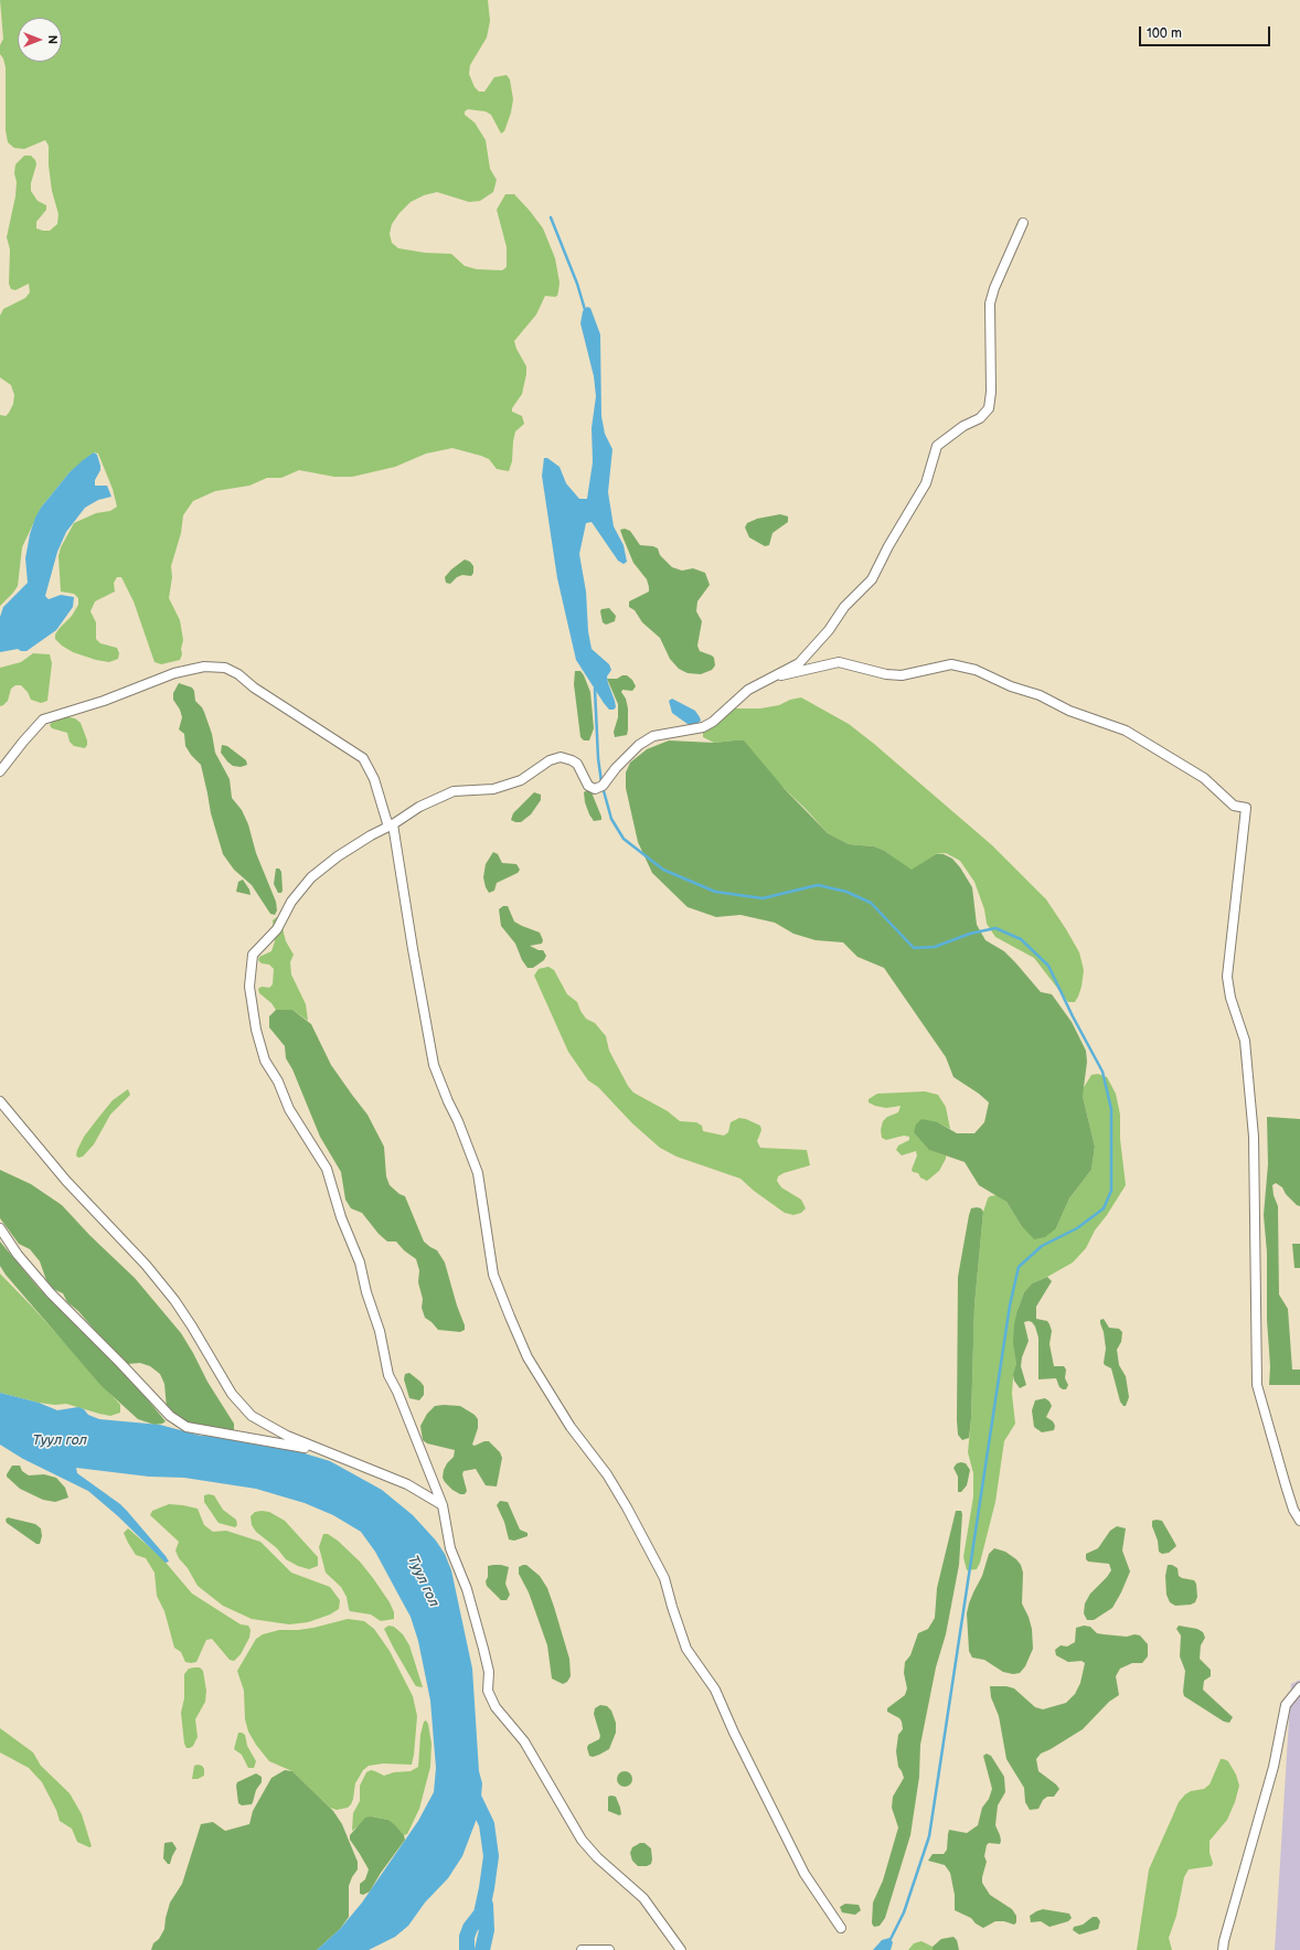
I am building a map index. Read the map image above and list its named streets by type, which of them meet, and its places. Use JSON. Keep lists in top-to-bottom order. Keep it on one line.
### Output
{"water":["Туул гол"],"scale_bar":"100 m","north":"right"}
